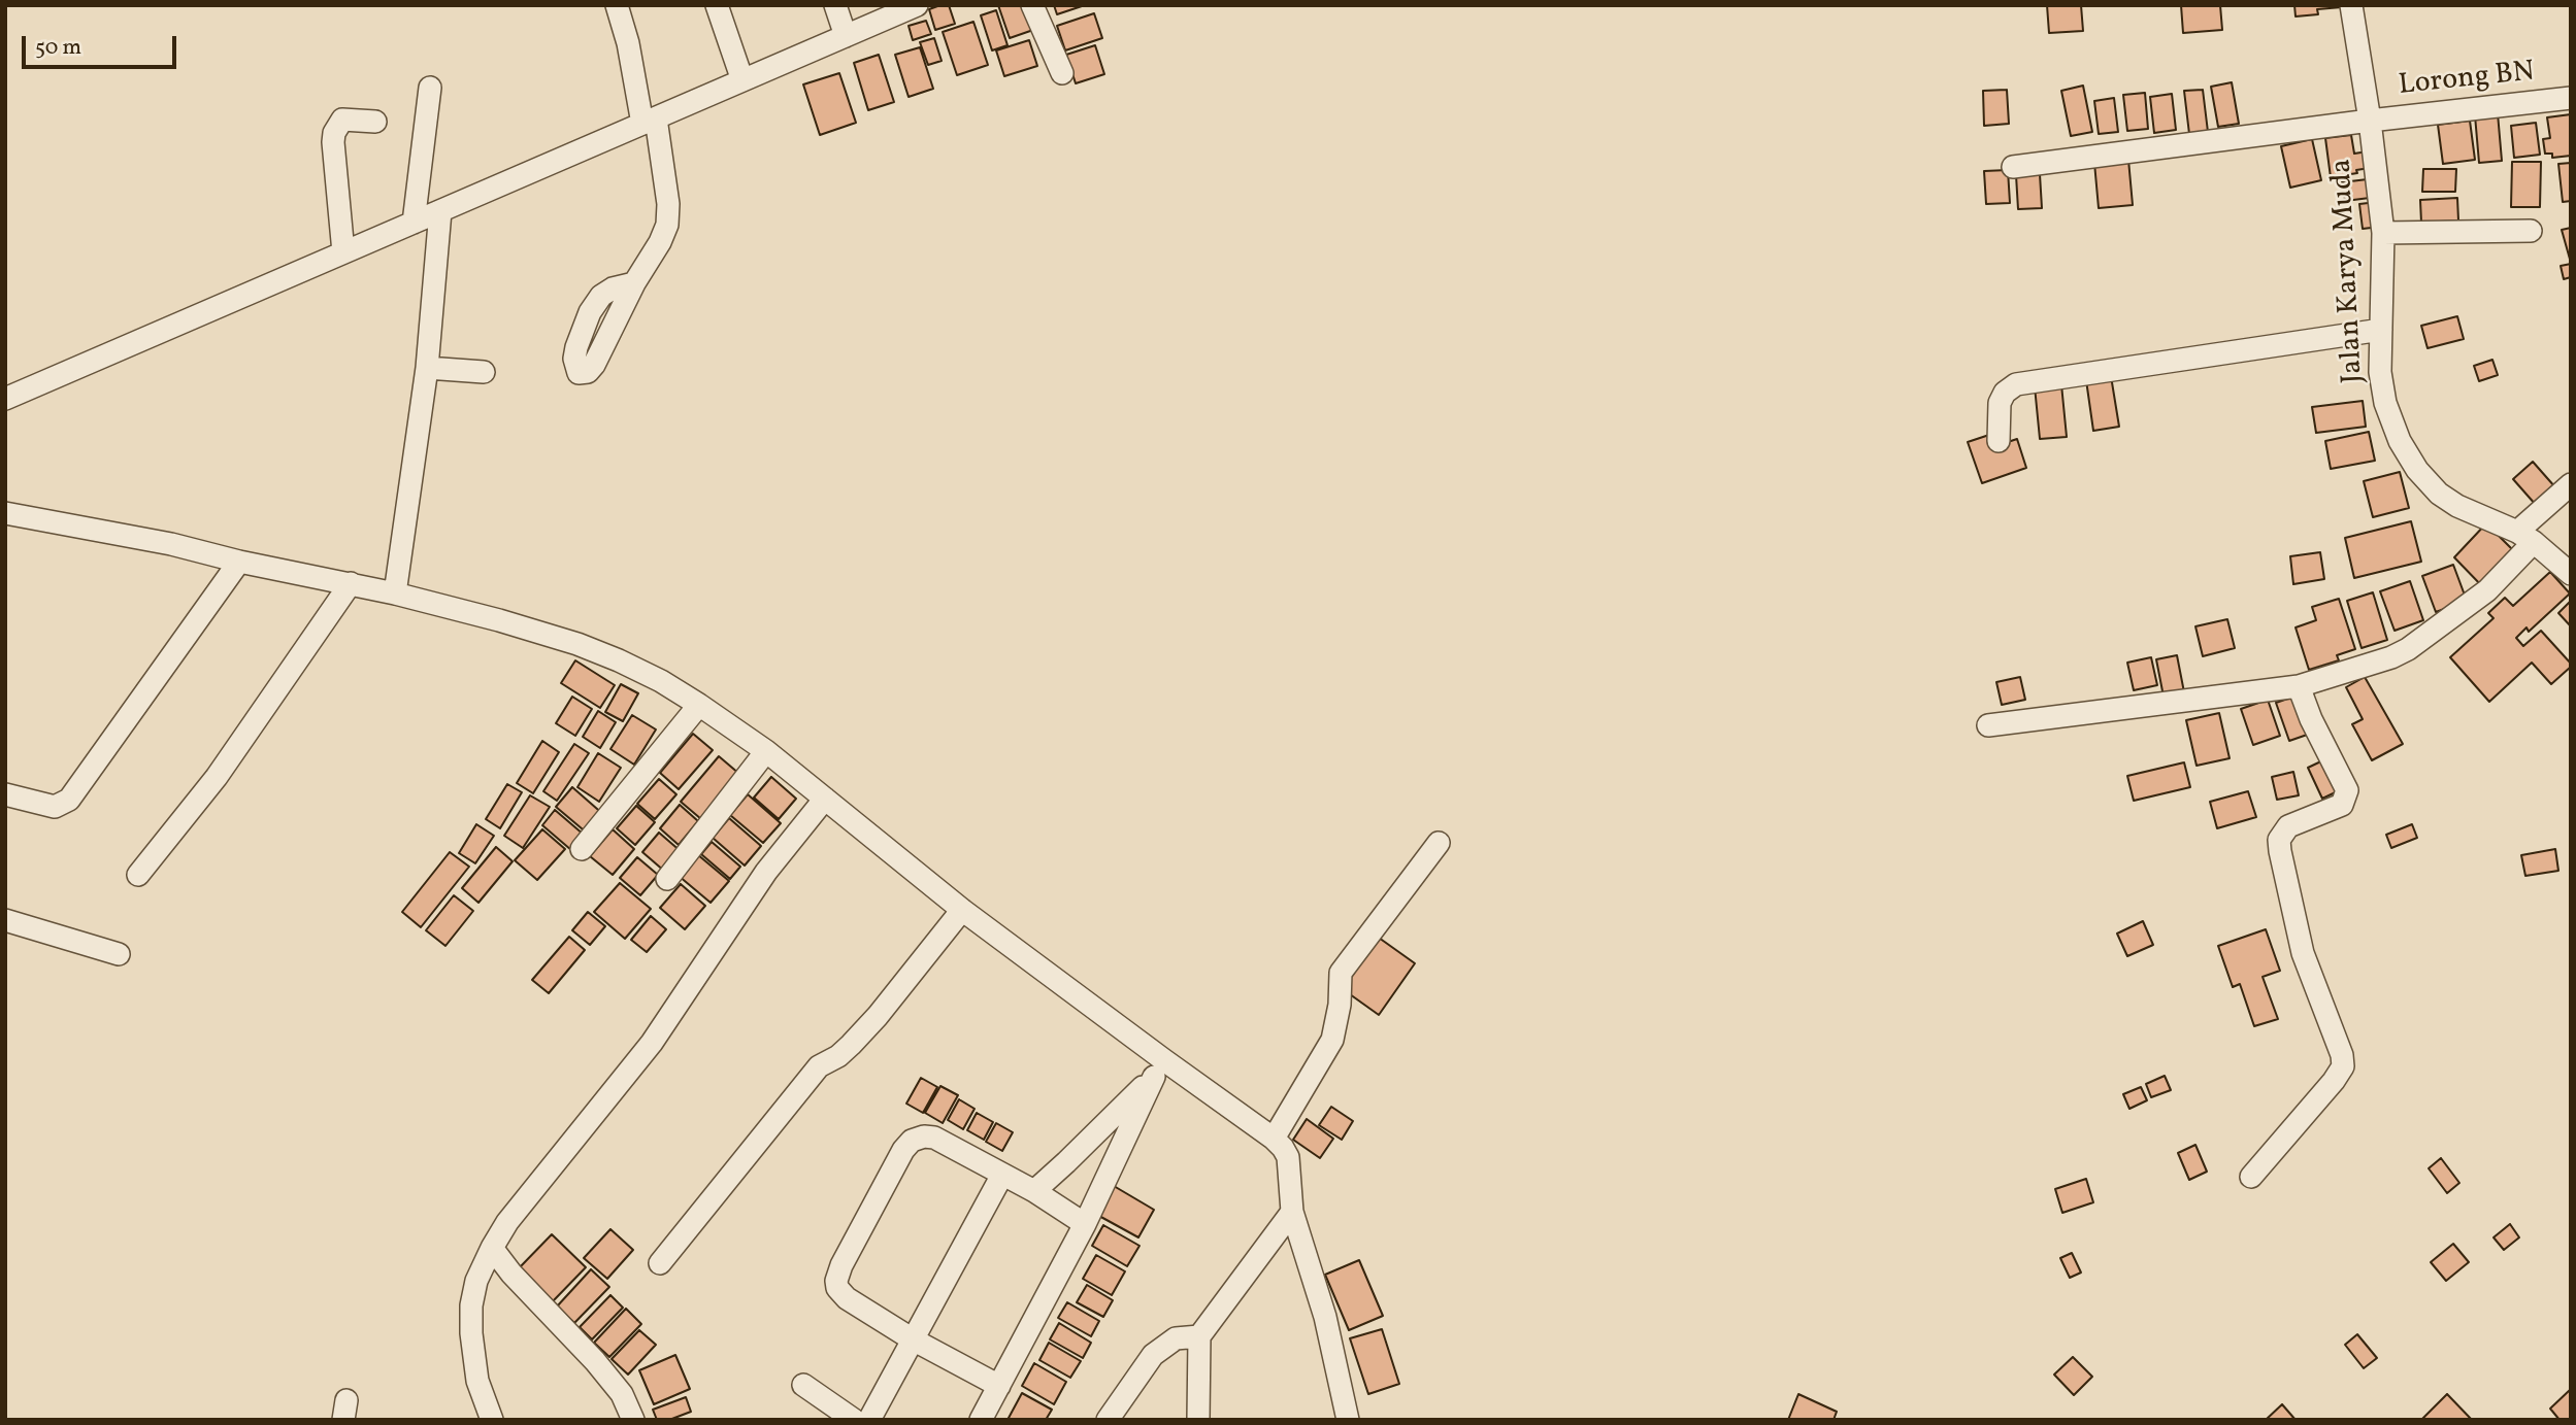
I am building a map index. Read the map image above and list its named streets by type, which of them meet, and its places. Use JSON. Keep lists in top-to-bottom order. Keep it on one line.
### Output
{"streets":{"street":["Lorong BN","Jalan Karya Muda"]},"crossings":[["Lorong BN","Jalan Karya Muda"]],"scale_bar":"50 m"}
